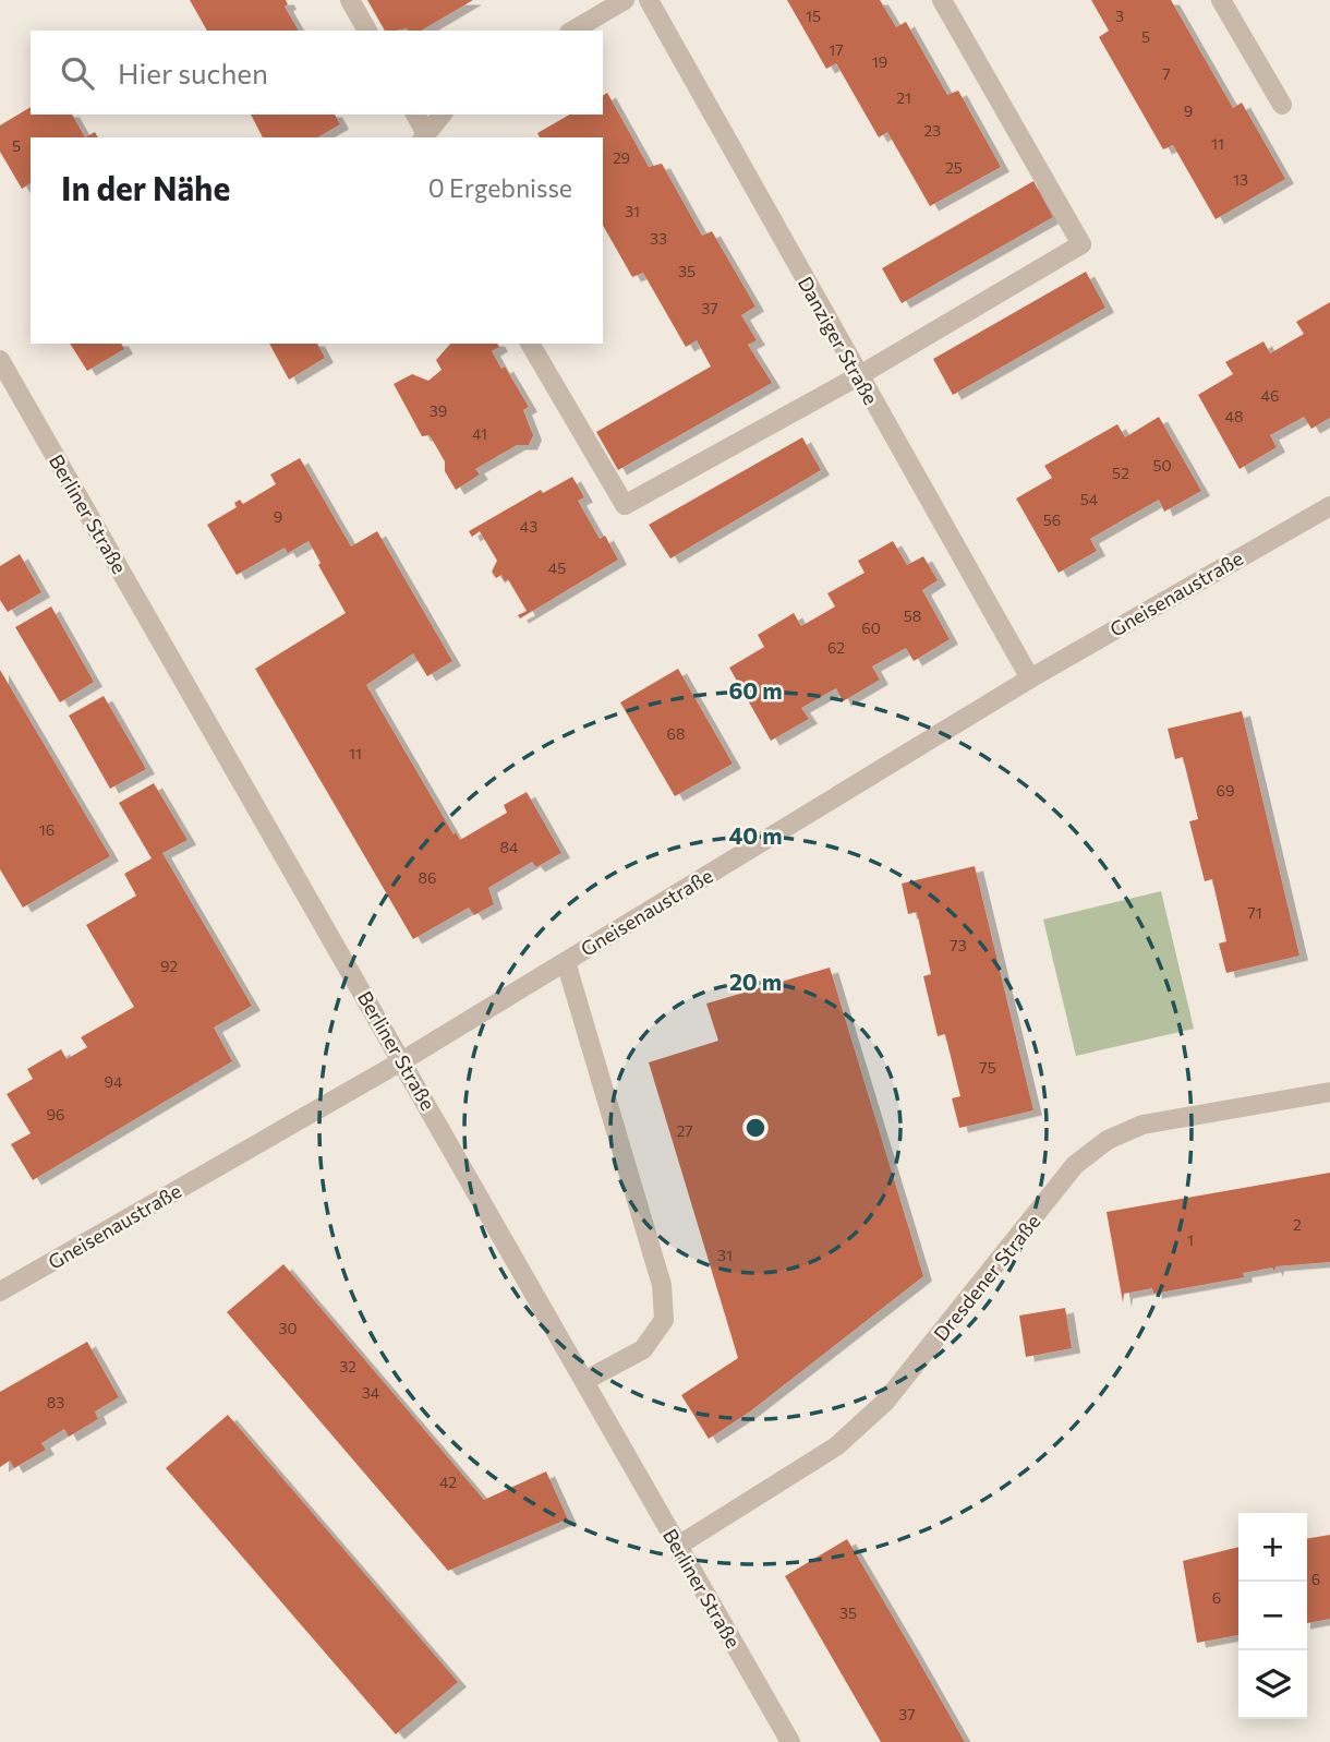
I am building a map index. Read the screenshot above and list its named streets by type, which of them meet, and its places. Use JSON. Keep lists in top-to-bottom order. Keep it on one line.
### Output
{"streets":{"street":["Danziger Straße","Berliner Straße","Gneisenaustraße","Dresdener Straße"]},"crossings":[["Danziger Straße","Gneisenaustraße"],["Berliner Straße","Gneisenaustraße"],["Berliner Straße","Dresdener Straße"]],"house_numbers":["15","3","5","17","19","7","21","9","23","11","5","29","25","13","31","33","35","37","46","39","48","41","50","52","54","9","56","43","45","58","60","62","68","11","69","16","84","86","71","73","92","75","94","96","27","2","1","31","30","32","34","83","42","6","6","35","37"],"page":{"search":"Hier suchen","heading":["In der Nähe","0 Ergebnisse"],"map_buttons":["+","−"]},"rings":["60 m","40 m","20 m"]}
